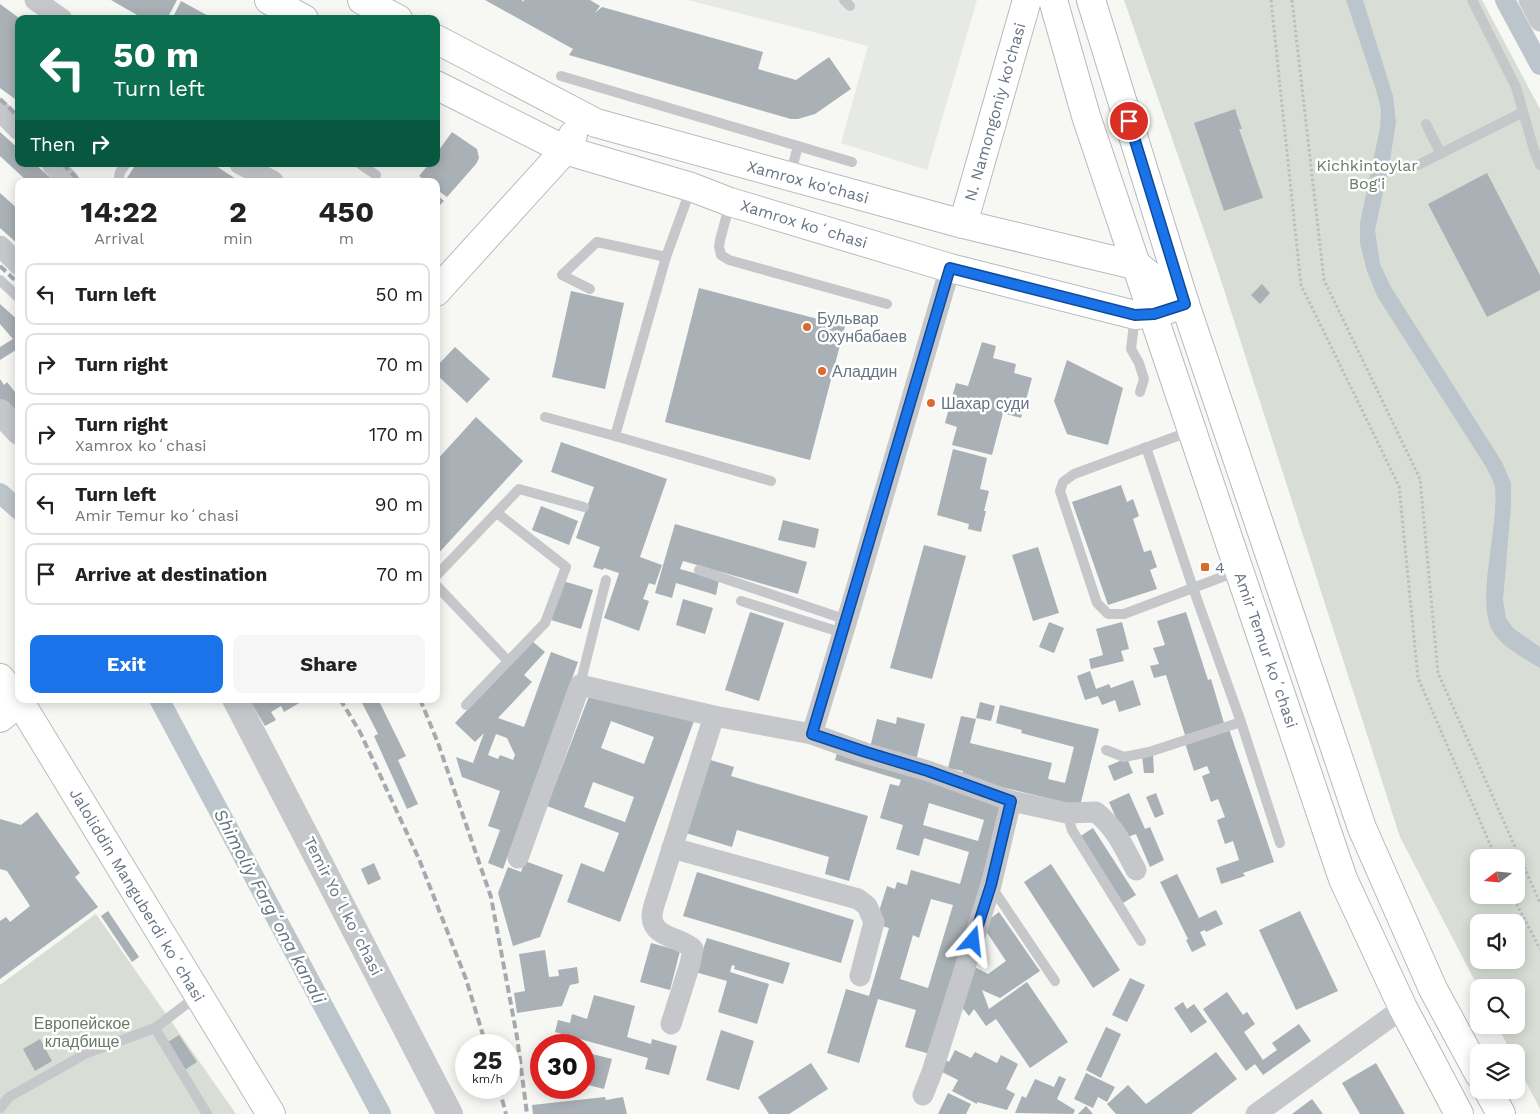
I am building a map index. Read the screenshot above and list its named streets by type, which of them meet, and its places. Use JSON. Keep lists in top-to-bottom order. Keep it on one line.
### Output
{"streets":{"main road":["N. Namongoniy ko'chasi","Xamrox ko'chasi","Xamrox koʻchasi","Amir Temur koʻchasi","Jaloliddin Manguberdi koʻchasi"],"street":["Temir Yoʻl koʻchasi"]},"crossings":[["N. Namongoniy ko'chasi","Xamrox ko'chasi"],["Xamrox ko'chasi","Amir Temur koʻchasi"],["Xamrox koʻchasi","Amir Temur koʻchasi"]],"water":["Shimoliy Fargʻona kanali"],"parks":["Kichkintoylar Bog'i","Европейское кладбище"],"places":{"other":["Бульвар Охунбабаев","Аладдин","Шахар суди"],"transit":["4"]},"north":"left","page":{"turn":["50 m","Turn left"],"then":"Then","eta":["14:22","Arrival","2","min","450","m"],"list":[{"name":"Turn left","value":"50 m"},{"name":"Turn right","value":"70 m"},{"name":"Turn right","note":"Xamrox koʻchasi","value":"170 m"},{"name":"Turn left","note":"Amir Temur koʻchasi","value":"90 m"},{"name":"Arrive at destination","value":"70 m"}],"buttons":["Exit","Share"],"speed":"25 km/h","limit":"30"}}
